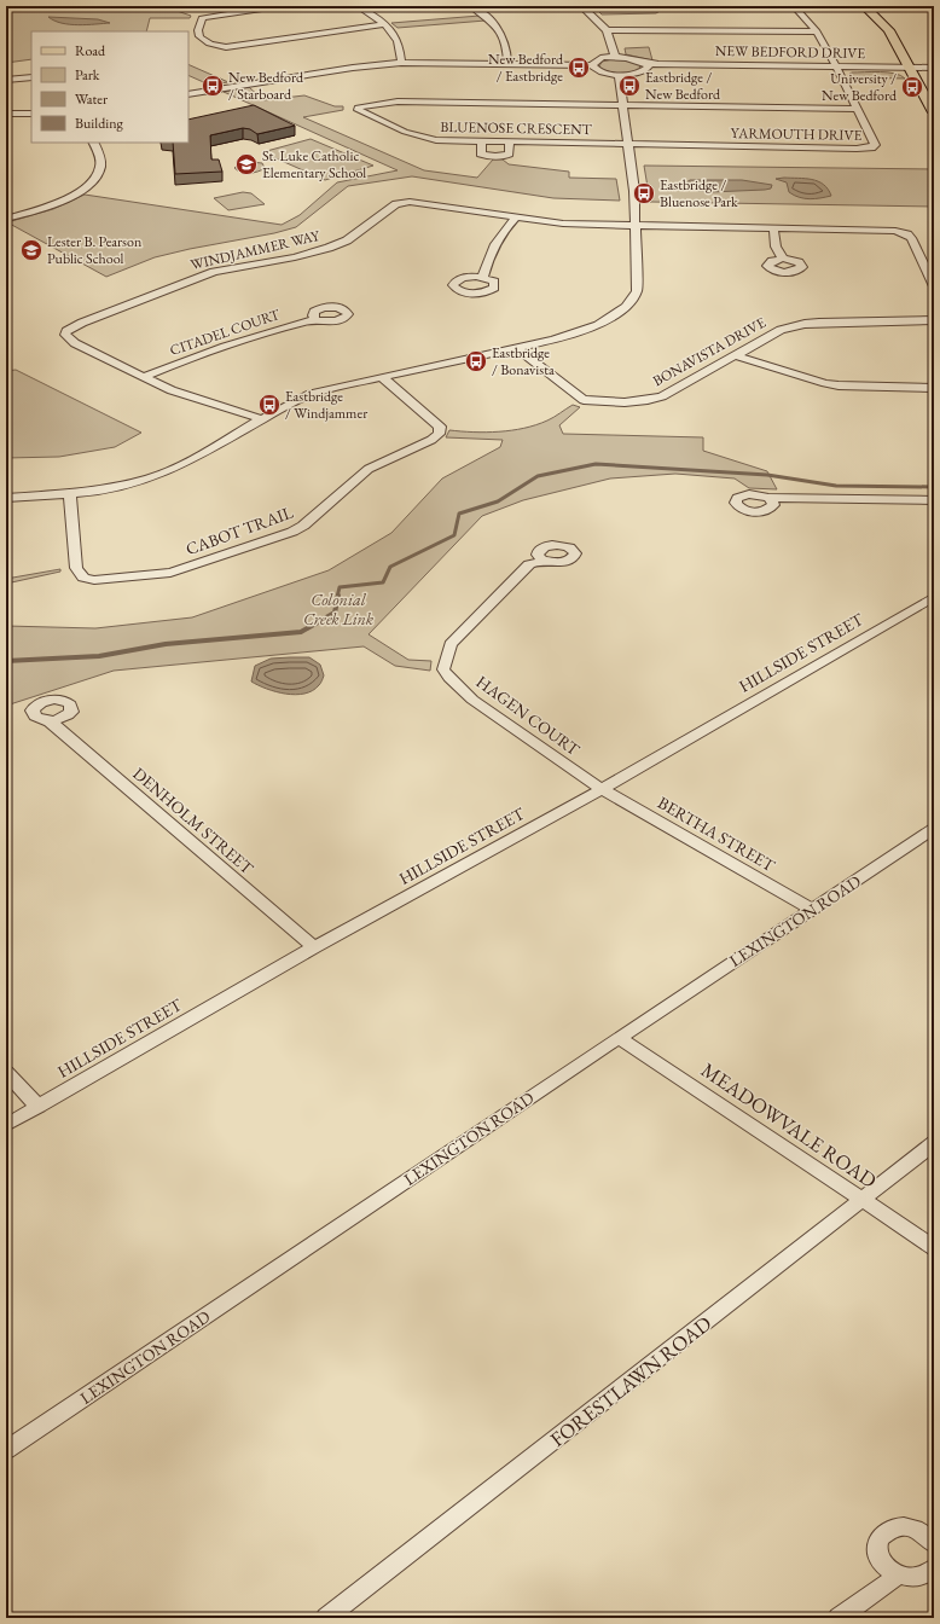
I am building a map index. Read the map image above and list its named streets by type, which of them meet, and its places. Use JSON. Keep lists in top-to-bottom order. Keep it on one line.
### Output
{"streets":{"street":["NEW BEDFORD DRIVE","BLUENOSE CRESCENT","YARMOUTH DRIVE","WINDJAMMER WAY","CITADEL COURT","BONAVISTA DRIVE","CABOT TRAIL","HILLSIDE STREET","HAGEN COURT","DENHOLM STREET","BERTHA STREET","LEXINGTON ROAD","MEADOWVALE ROAD","FORESTLAWN ROAD"]},"crossings":[["NEW BEDFORD DRIVE","YARMOUTH DRIVE"],["BLUENOSE CRESCENT","YARMOUTH DRIVE"],["WINDJAMMER WAY","CITADEL COURT"],["HILLSIDE STREET","HAGEN COURT"],["HILLSIDE STREET","DENHOLM STREET"],["HILLSIDE STREET","BERTHA STREET"],["HAGEN COURT","BERTHA STREET"],["BERTHA STREET","LEXINGTON ROAD"],["LEXINGTON ROAD","MEADOWVALE ROAD"],["MEADOWVALE ROAD","FORESTLAWN ROAD"]],"parks":["Colonial Creek Link"],"places":{"bus stop":["New Bedford / Eastbridge","New Bedford / Starboard","Eastbridge / New Bedford","University / New Bedford","Eastbridge / Bluenose Park","Eastbridge / Bonavista","Eastbridge / Windjammer"],"school or university":["St. Luke Catholic Elementary School","Lester B. Pearson Public School"]},"legend":["Road","Park","Water","Building"]}
